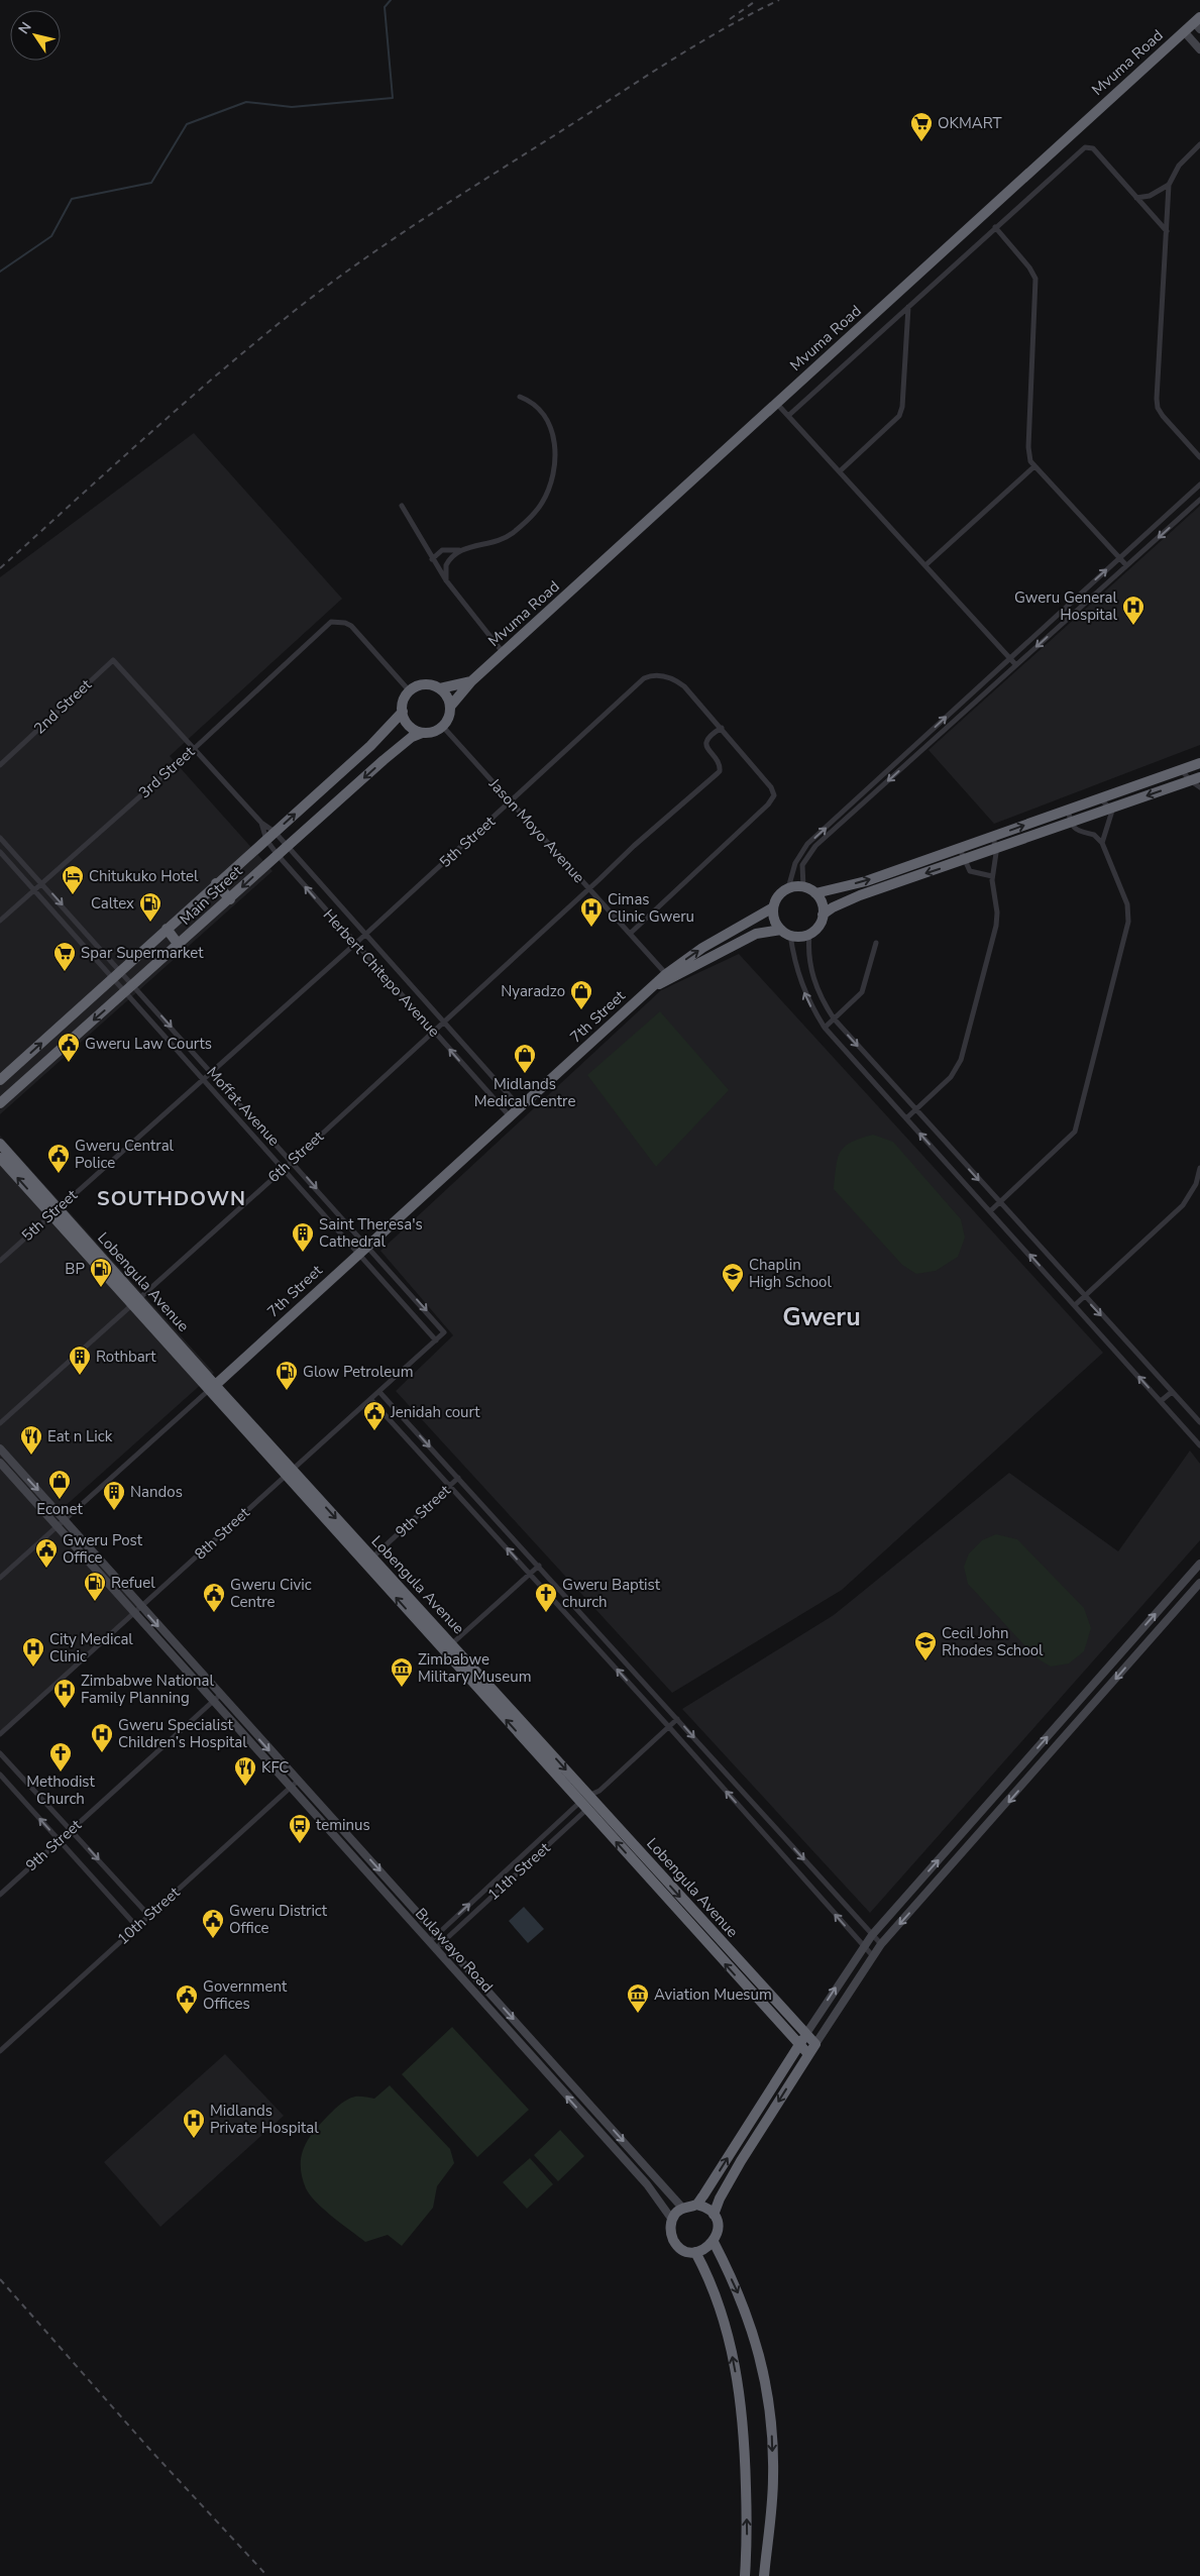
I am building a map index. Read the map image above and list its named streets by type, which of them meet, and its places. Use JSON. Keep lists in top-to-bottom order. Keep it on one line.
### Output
{"streets":{"highway":["Mvuma Road","Main Street","7th Street","Lobengula Avenue"],"street":["2nd Street","3rd Street","Jason Moyo Avenue","5th Street","Herbert Chitepo Avenue","Moffat Avenue","6th Street","9th Street","8th Street","11th Street","10th Street","Bulawayo Road"]},"crossings":[["Mvuma Road","3rd Street"],["Mvuma Road","Jason Moyo Avenue"],["Mvuma Road","Main Street"],["2nd Street","Herbert Chitepo Avenue"],["3rd Street","Jason Moyo Avenue"],["3rd Street","Main Street"],["3rd Street","Herbert Chitepo Avenue"],["3rd Street","Moffat Avenue"],["Jason Moyo Avenue","5th Street"],["Jason Moyo Avenue","Main Street"],["Jason Moyo Avenue","7th Street"],["Jason Moyo Avenue","6th Street"],["5th Street","Herbert Chitepo Avenue"],["5th Street","Moffat Avenue"],["5th Street","6th Street"],["5th Street","Lobengula Avenue"],["Main Street","Herbert Chitepo Avenue"],["Main Street","Moffat Avenue"],["Herbert Chitepo Avenue","7th Street"],["Herbert Chitepo Avenue","6th Street"],["7th Street","Moffat Avenue"],["7th Street","Lobengula Avenue"],["7th Street","Bulawayo Road"],["Moffat Avenue","6th Street"],["Moffat Avenue","8th Street"],["6th Street","Lobengula Avenue"],["Lobengula Avenue","9th Street"],["Lobengula Avenue","8th Street"],["Lobengula Avenue","11th Street"],["9th Street","Bulawayo Road"],["8th Street","Bulawayo Road"],["11th Street","Bulawayo Road"],["10th Street","Bulawayo Road"]],"districts":["SOUTHDOWN","Gweru"],"places":{"supermarket":["OKMART","Spar Supermarket"],"hospital":["Gweru General Hospital","Cimas Clinic Gweru","City Medical Clinic","Zimbabwe National Family Planning","Gweru Specialist Children’s Hospital","Midlands Private Hospital"],"hotel":["Chitukuko Hotel"],"fuel station":["Caltex","BP","Glow Petroleum","Refuel"],"shop":["Nyaradzo","Midlands Medical Centre","Econet"],"public building":["Gweru Law Courts","Gweru Central Police","Jenidah court","Gweru Post Office","Gweru Civic Centre","Gweru District Office","Government Offices"],"building":["Saint Theresa's Cathedral","Rothbart","Nandos"],"school or university":["Chaplin High School","Cecil John Rhodes School"],"restaurant":["Eat n Lick","KFC"],"church":["Gweru Baptist church","Methodist Church"],"museum":["Zimbabwe Military Museum","Aviation Muesum"],"bus stop":["teminus"]},"north":"top left"}
